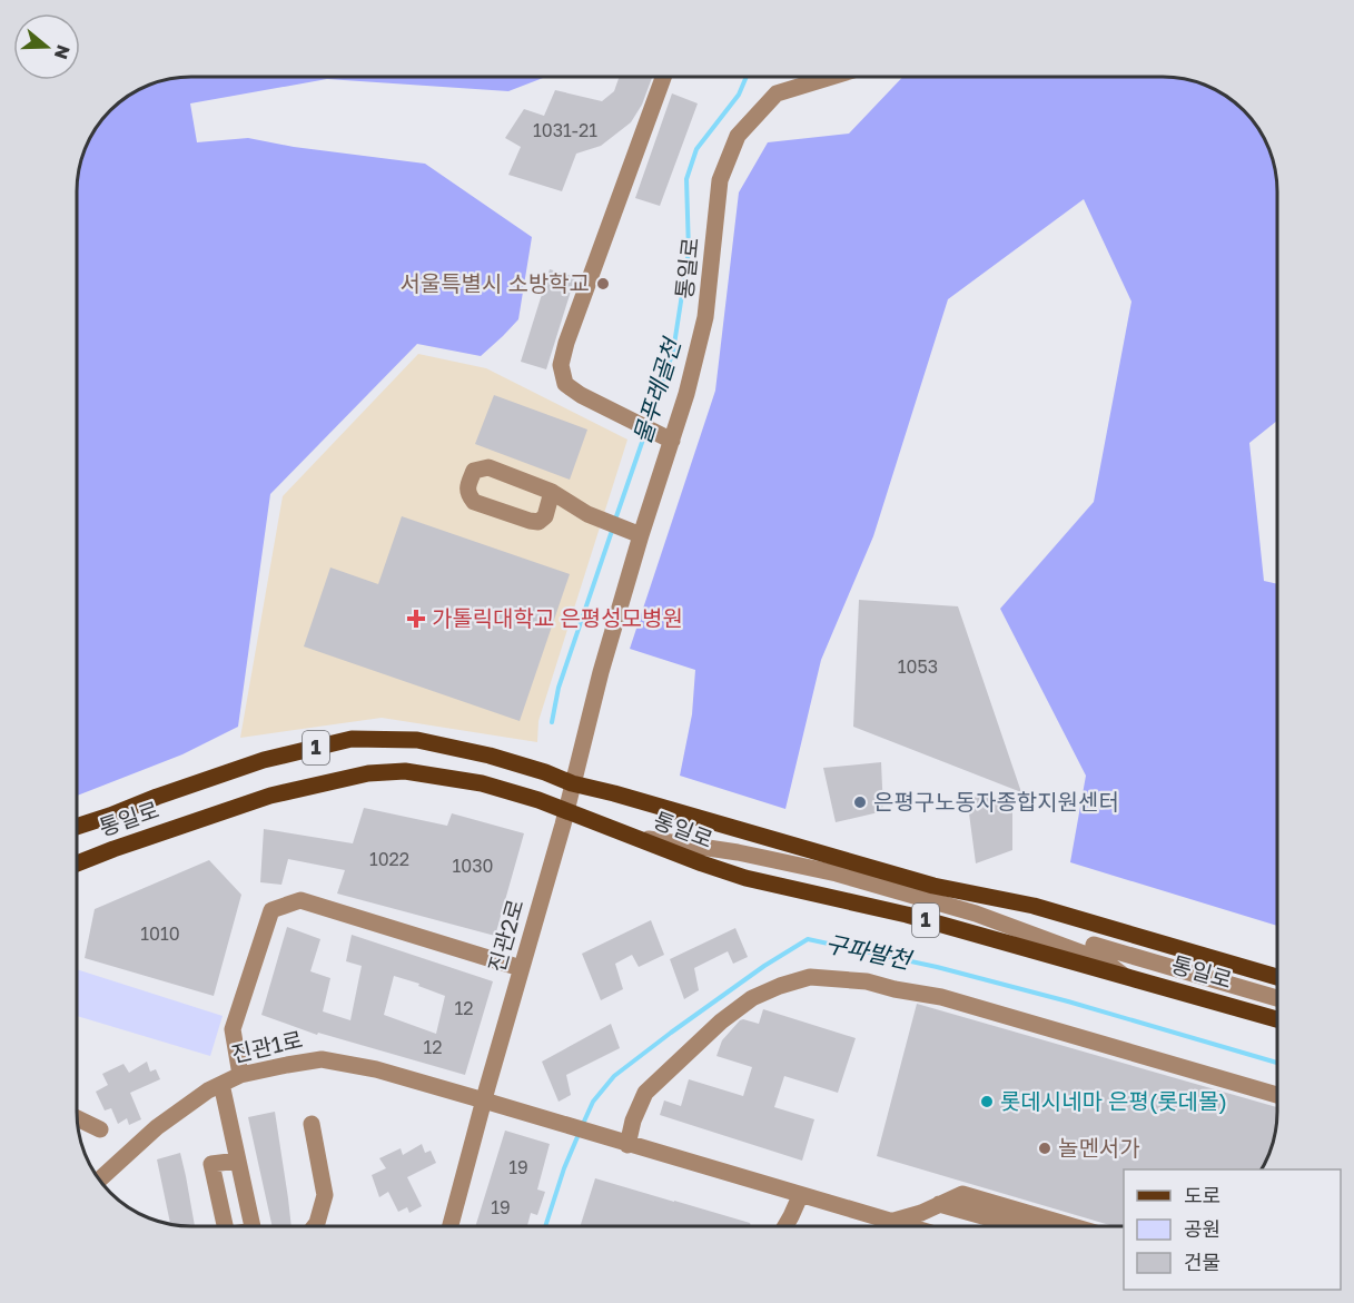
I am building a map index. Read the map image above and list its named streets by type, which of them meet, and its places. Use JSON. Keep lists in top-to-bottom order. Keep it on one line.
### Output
{"streets":{"main road":["통일로","1"],"street":["진관2로","진관1로"]},"crossings":[["통일로","진관2로"],["진관2로","진관1로"]],"water":["물푸레골천","구파발천"],"places":{"other":["서울특별시 소방학교","은평구노동자종합지원센터","롯데시네마 은평(롯데몰)","놀멘서가"],"health":["가톨릭대학교 은평성모병원"]},"house_numbers":["1031-21","1053","1022","1030","1010","12","12","19","19"],"legend":["도로","공원","건물"],"north":"right"}
